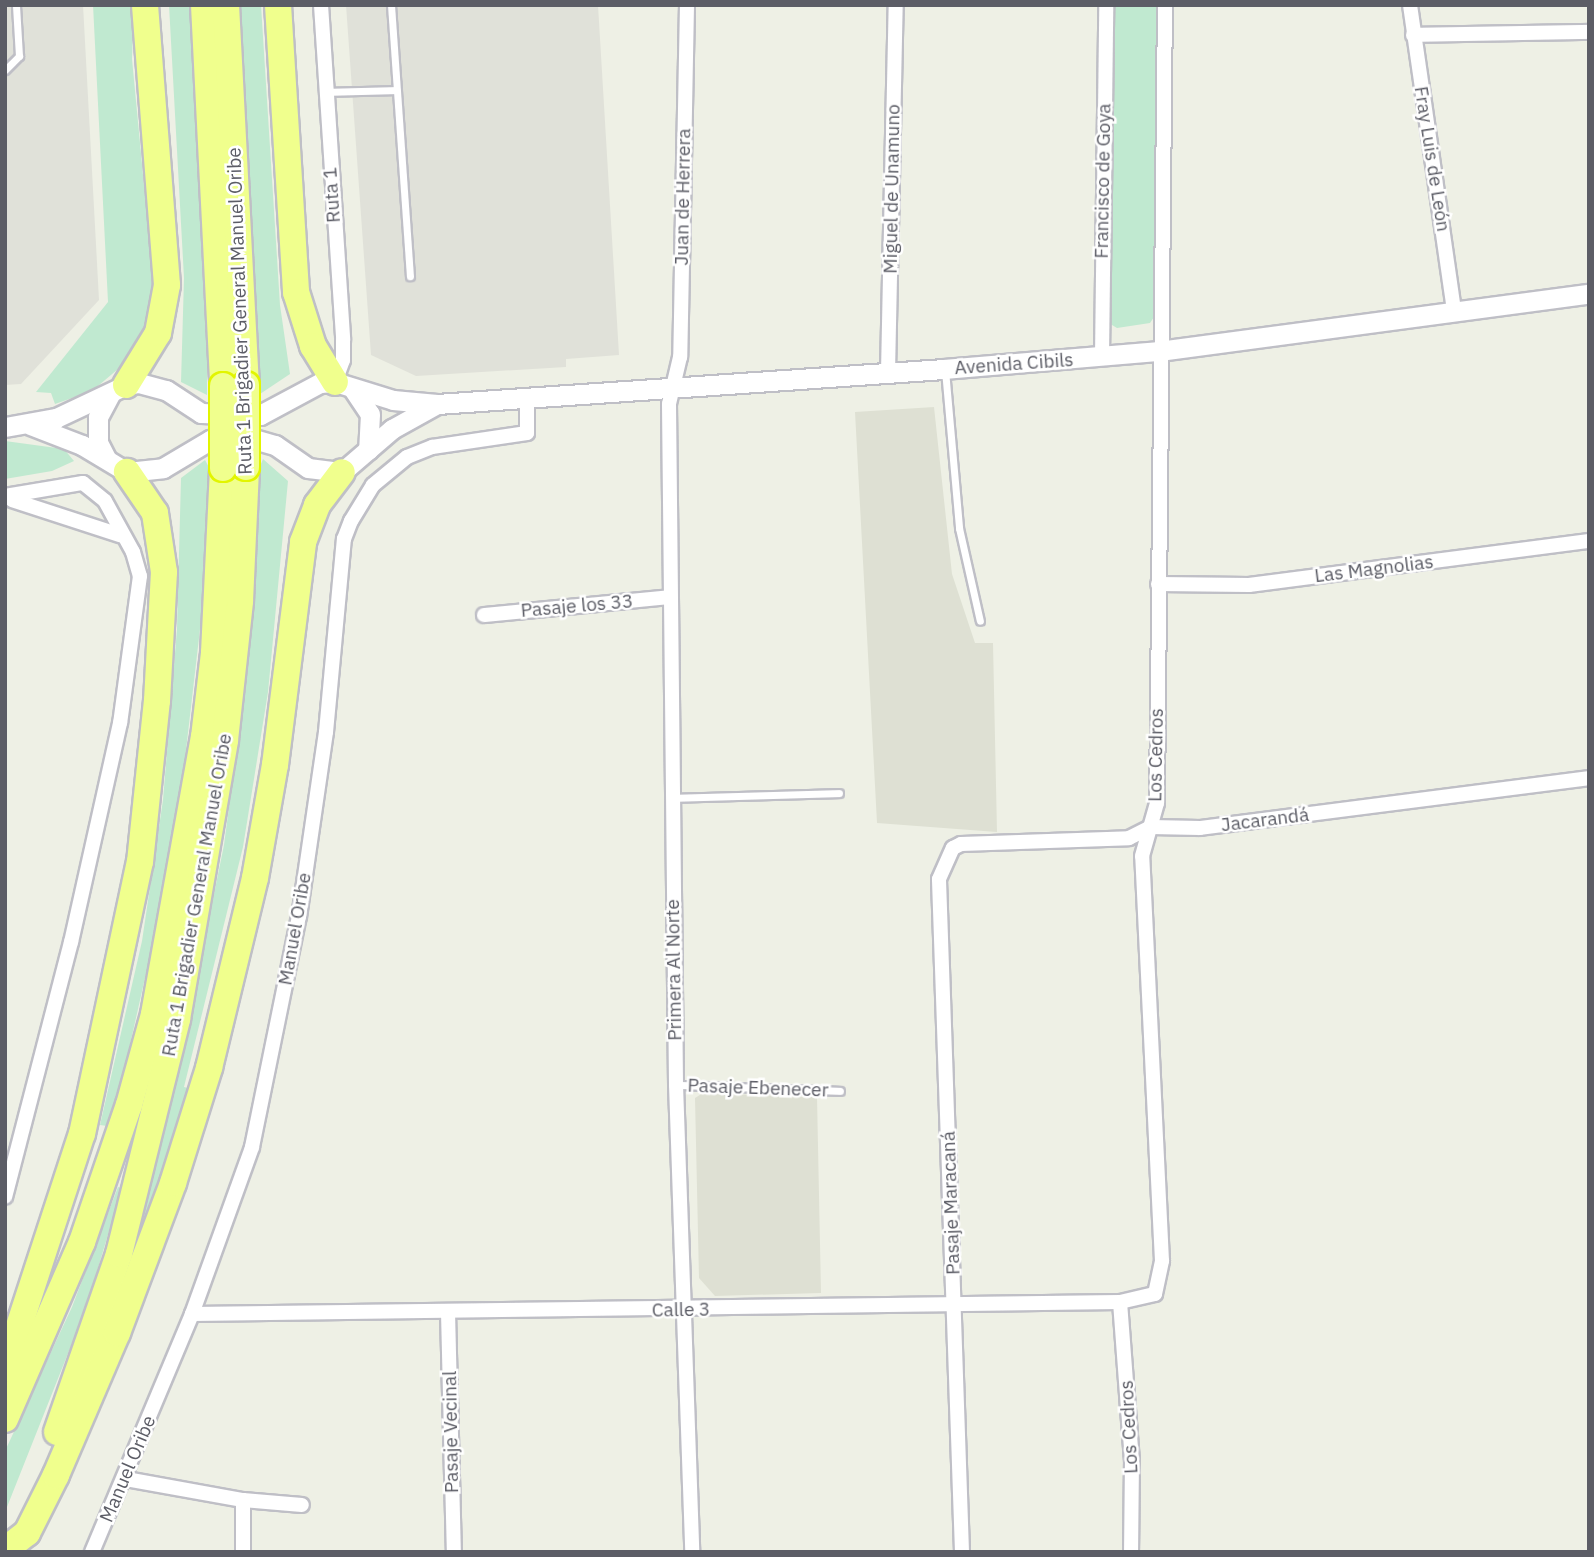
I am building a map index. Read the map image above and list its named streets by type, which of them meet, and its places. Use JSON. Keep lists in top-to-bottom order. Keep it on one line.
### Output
{"streets":{"highway":["Ruta 1 Brigadier General Manuel Oribe"],"street":["Fray Luis de León","Francisco de Goya","Miguel de Unamuno","Ruta 1","Juan de Herrera","Avenida Cibils","Las Magnolias","Pasaje los 33","Los Cedros","Jacarandá","Manuel Oribe","Primera Al Norte","Pasaje Maracaná","Calle 3","Pasaje Vecinal"],"lane":["Pasaje Ebenecer"]},"crossings":[["Fray Luis de León","Avenida Cibils"],["Francisco de Goya","Avenida Cibils"],["Miguel de Unamuno","Avenida Cibils"],["Ruta 1","Avenida Cibils"],["Juan de Herrera","Avenida Cibils"],["Juan de Herrera","Primera Al Norte"],["Avenida Cibils","Los Cedros"],["Avenida Cibils","Manuel Oribe"],["Avenida Cibils","Primera Al Norte"],["Las Magnolias","Los Cedros"],["Pasaje los 33","Primera Al Norte"],["Los Cedros","Jacarandá"],["Los Cedros","Calle 3"],["Jacarandá","Pasaje Maracaná"],["Manuel Oribe","Calle 3"],["Primera Al Norte","Pasaje Ebenecer"],["Primera Al Norte","Calle 3"],["Pasaje Maracaná","Calle 3"],["Calle 3","Pasaje Vecinal"]]}
